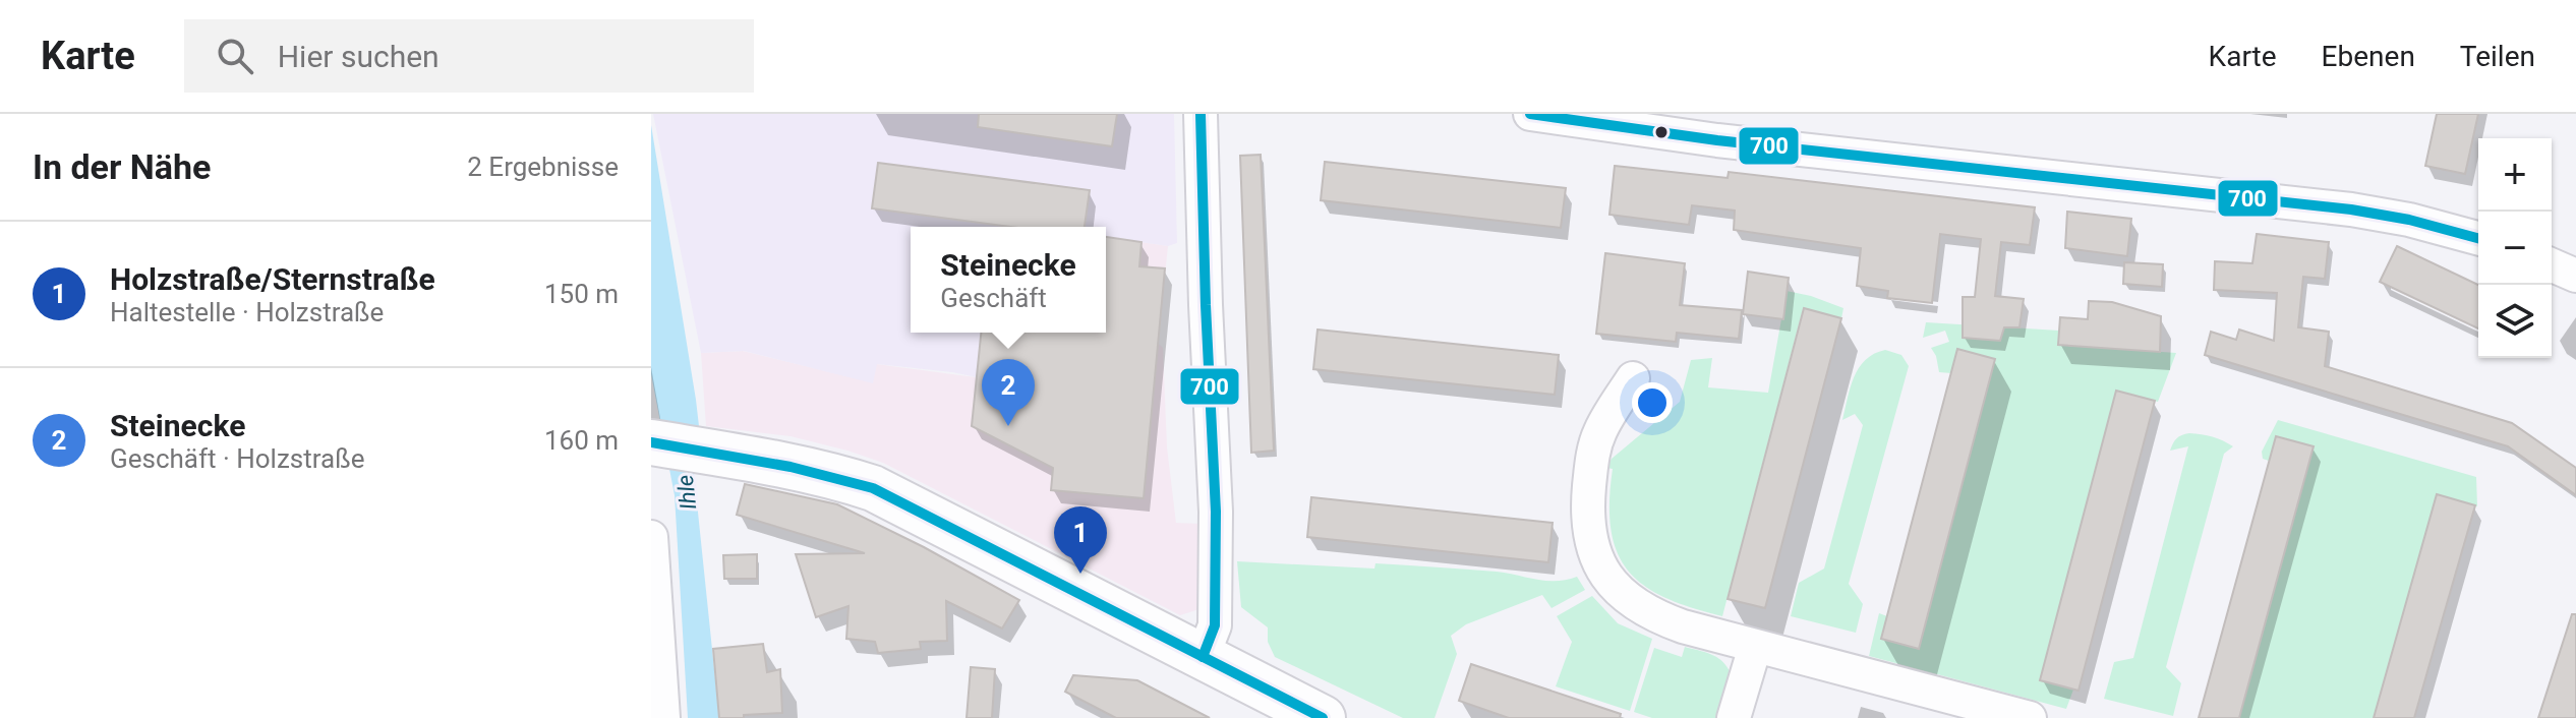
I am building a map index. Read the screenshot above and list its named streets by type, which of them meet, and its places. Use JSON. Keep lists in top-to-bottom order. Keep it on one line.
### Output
{"water":["Ihle"],"lines":["transit line 700"],"page":{"header":"Karte","search":"Hier suchen","nav":["Karte","Ebenen","Teilen"],"heading":["In der Nähe","2 Ergebnisse"],"map_buttons":["+","−"],"list":[{"mark":"1","name":"Holzstraße/Sternstraße","note":"Haltestelle · Holzstraße","value":"150 m"},{"mark":"2","name":"Steinecke","note":"Geschäft · Holzstraße","value":"160 m"}],"popup":["Steinecke","Geschäft"],"pins":["2","1"]}}
